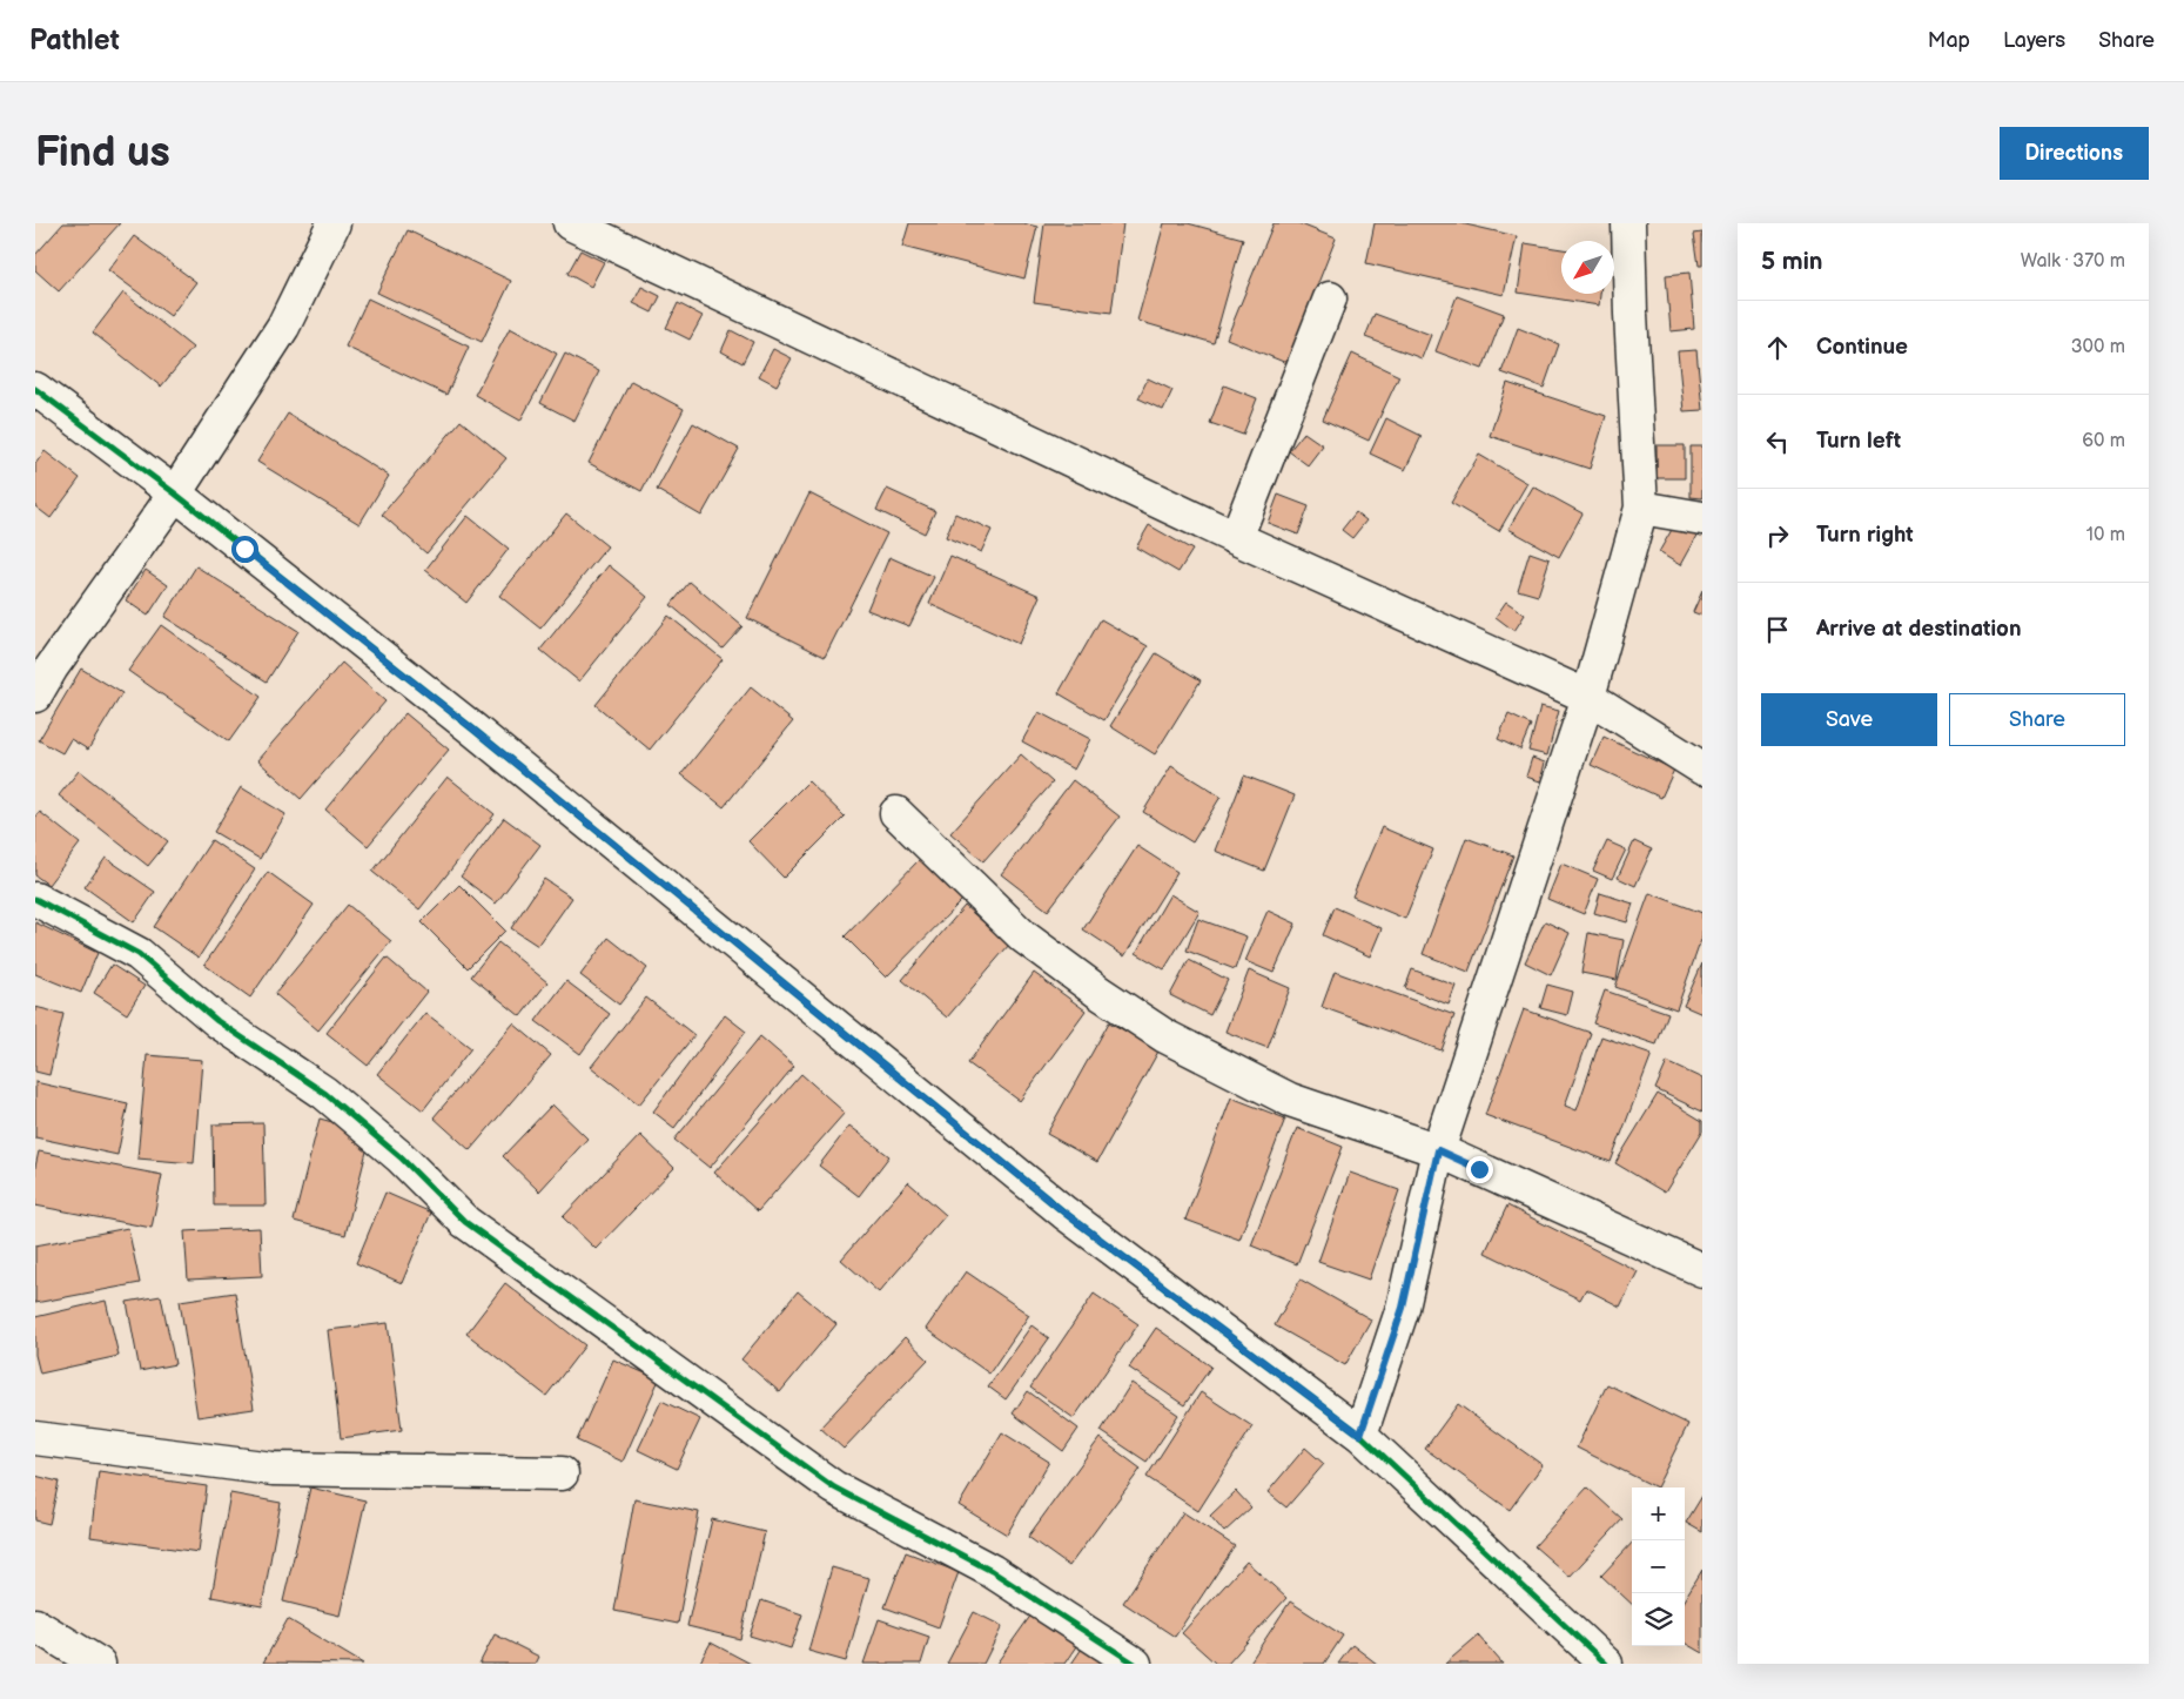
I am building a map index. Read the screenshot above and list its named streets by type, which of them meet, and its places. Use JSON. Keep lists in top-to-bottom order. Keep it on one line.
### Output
{"north":"bottom left","page":{"header":"Pathlet","nav":["Map","Layers","Share"],"buttons":["Directions",["Save","Share"]],"title":"Find us","heading":["5 min","Walk · 370 m"],"list":[["Continue","300 m"],["Turn left","60 m"],["Turn right","10 m"],"Arrive at destination"],"map_buttons":["+","−"]}}
